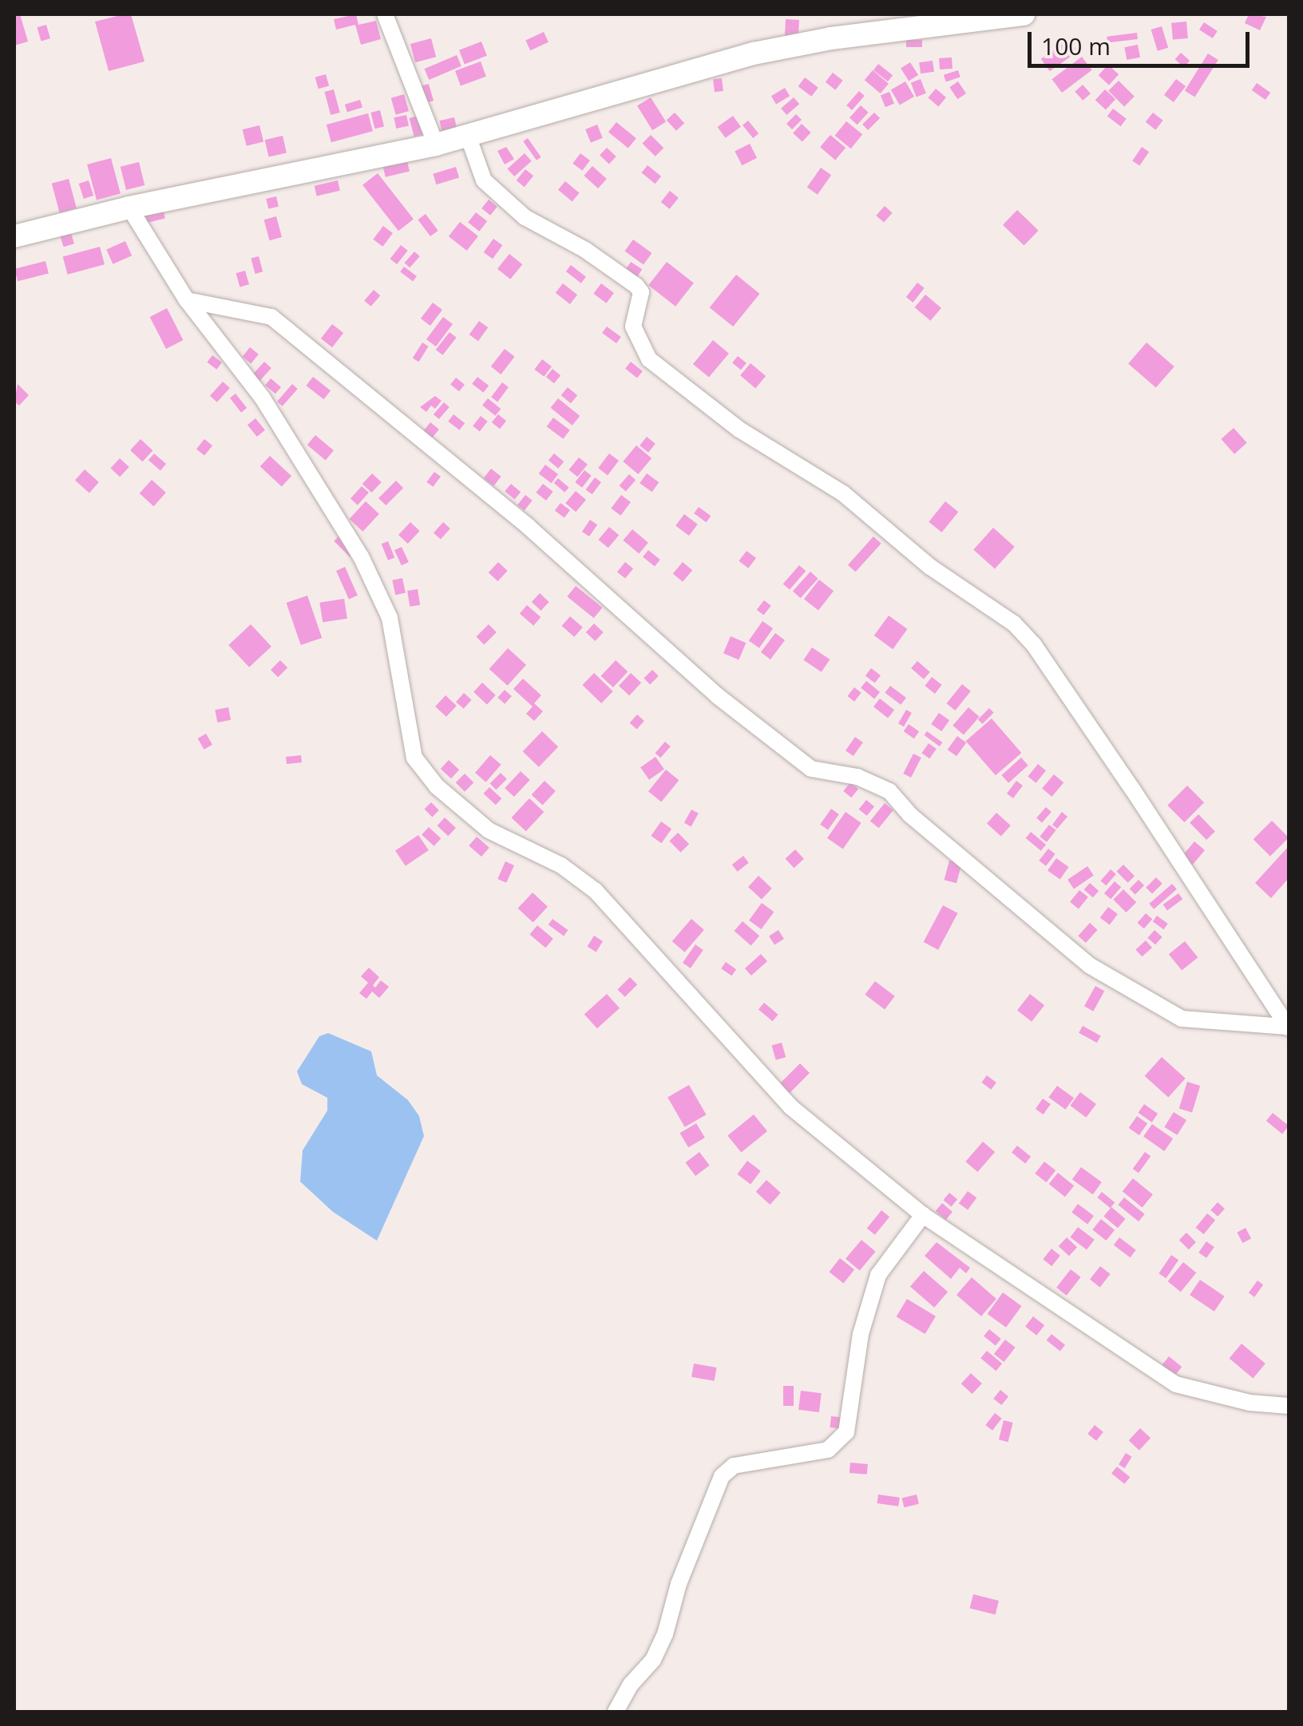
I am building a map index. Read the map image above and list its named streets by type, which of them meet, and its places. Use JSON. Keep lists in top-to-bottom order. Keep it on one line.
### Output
{"scale_bar":"100 m"}
